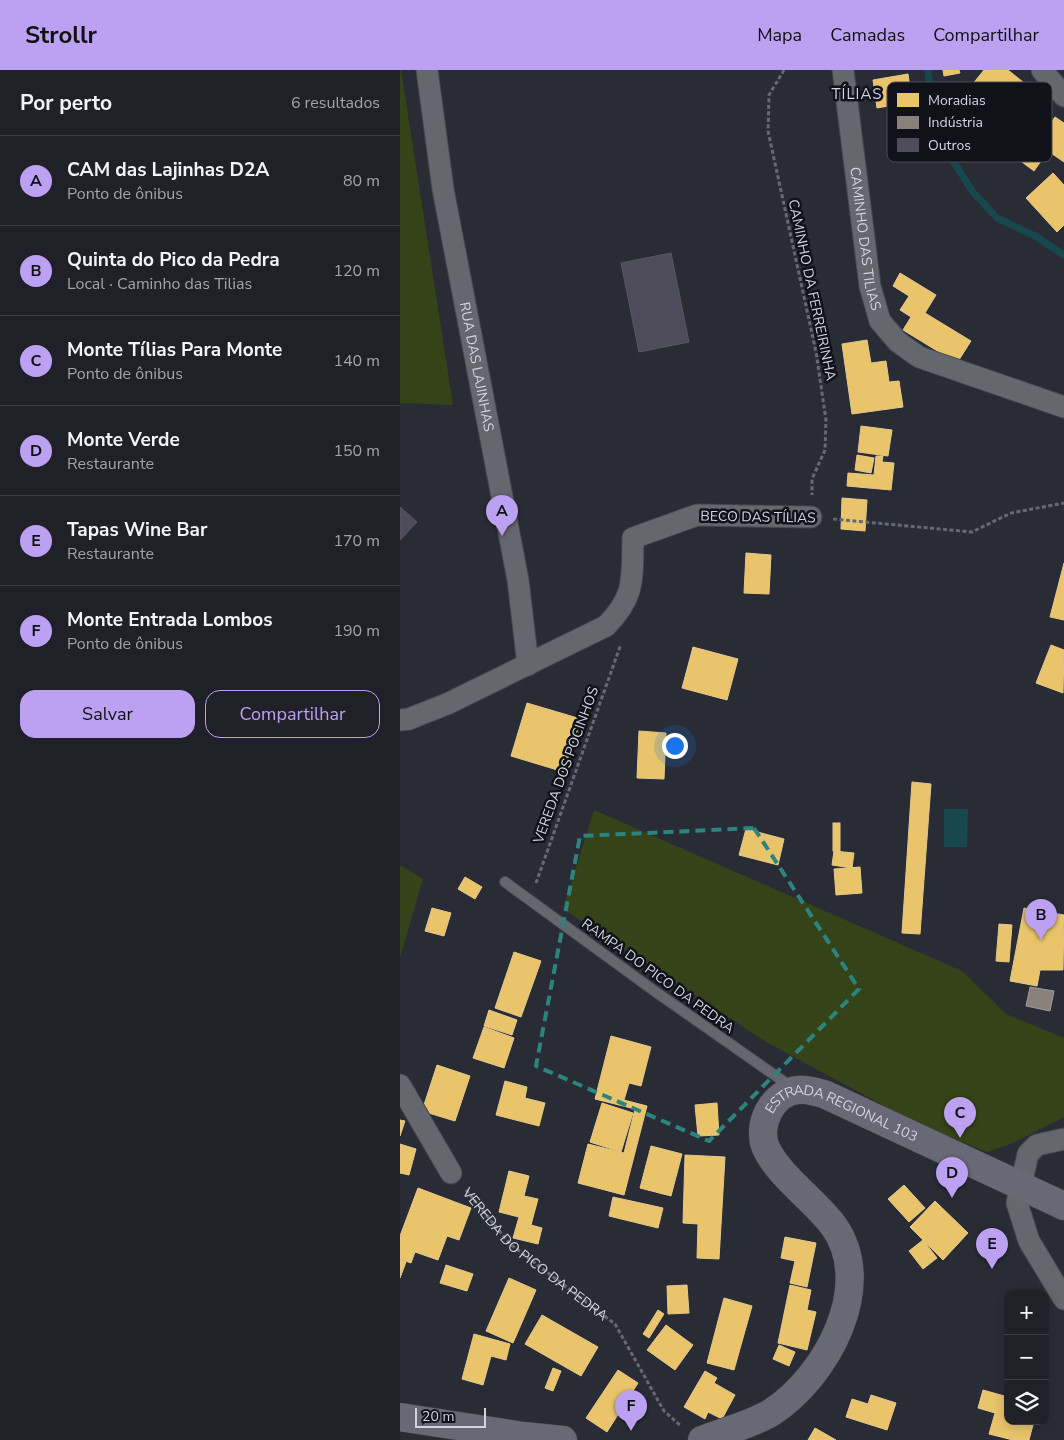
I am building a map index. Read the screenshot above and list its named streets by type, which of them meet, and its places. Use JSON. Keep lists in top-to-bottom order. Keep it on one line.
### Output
{"streets":{"main road":["ESTRADA REGIONAL 103"],"street":["CAMINHO DAS TILIAS","RUA DAS LAJINHAS","BECO DAS TÍLIAS"],"lane":["RAMPA DO PICO DA PEDRA"],"path":["CAMINHO DA FERREIRINHA","VEREDA DOS POCINHOS","VEREDA DO PICO DA PEDRA"]},"crossings":[["CAMINHO DA FERREIRINHA","BECO DAS TÍLIAS"],["RUA DAS LAJINHAS","BECO DAS TÍLIAS"],["VEREDA DOS POCINHOS","RAMPA DO PICO DA PEDRA"],["RAMPA DO PICO DA PEDRA","ESTRADA REGIONAL 103"],["ESTRADA REGIONAL 103","VEREDA DO PICO DA PEDRA"]],"districts":["TÍLIAS"],"legend":["Moradias","Indústria","Outros"],"scale_bar":"20 m","page":{"header":"Strollr","nav":["Mapa","Camadas","Compartilhar"],"heading":["Por perto","6 resultados"],"list":[{"mark":"A","name":"CAM das Lajinhas D2A","note":"Ponto de ônibus","value":"80 m"},{"mark":"B","name":"Quinta do Pico da Pedra","note":"Local · Caminho das Tilias","value":"120 m"},{"mark":"C","name":"Monte Tílias Para Monte","note":"Ponto de ônibus","value":"140 m"},{"mark":"D","name":"Monte Verde","note":"Restaurante","value":"150 m"},{"mark":"E","name":"Tapas Wine Bar","note":"Restaurante","value":"170 m"},{"mark":"F","name":"Monte Entrada Lombos","note":"Ponto de ônibus","value":"190 m"}],"pins":["A","B","C","D","E","F"],"buttons":["Salvar","Compartilhar"],"map_buttons":["+","−"],"scale":"20 m"}}
